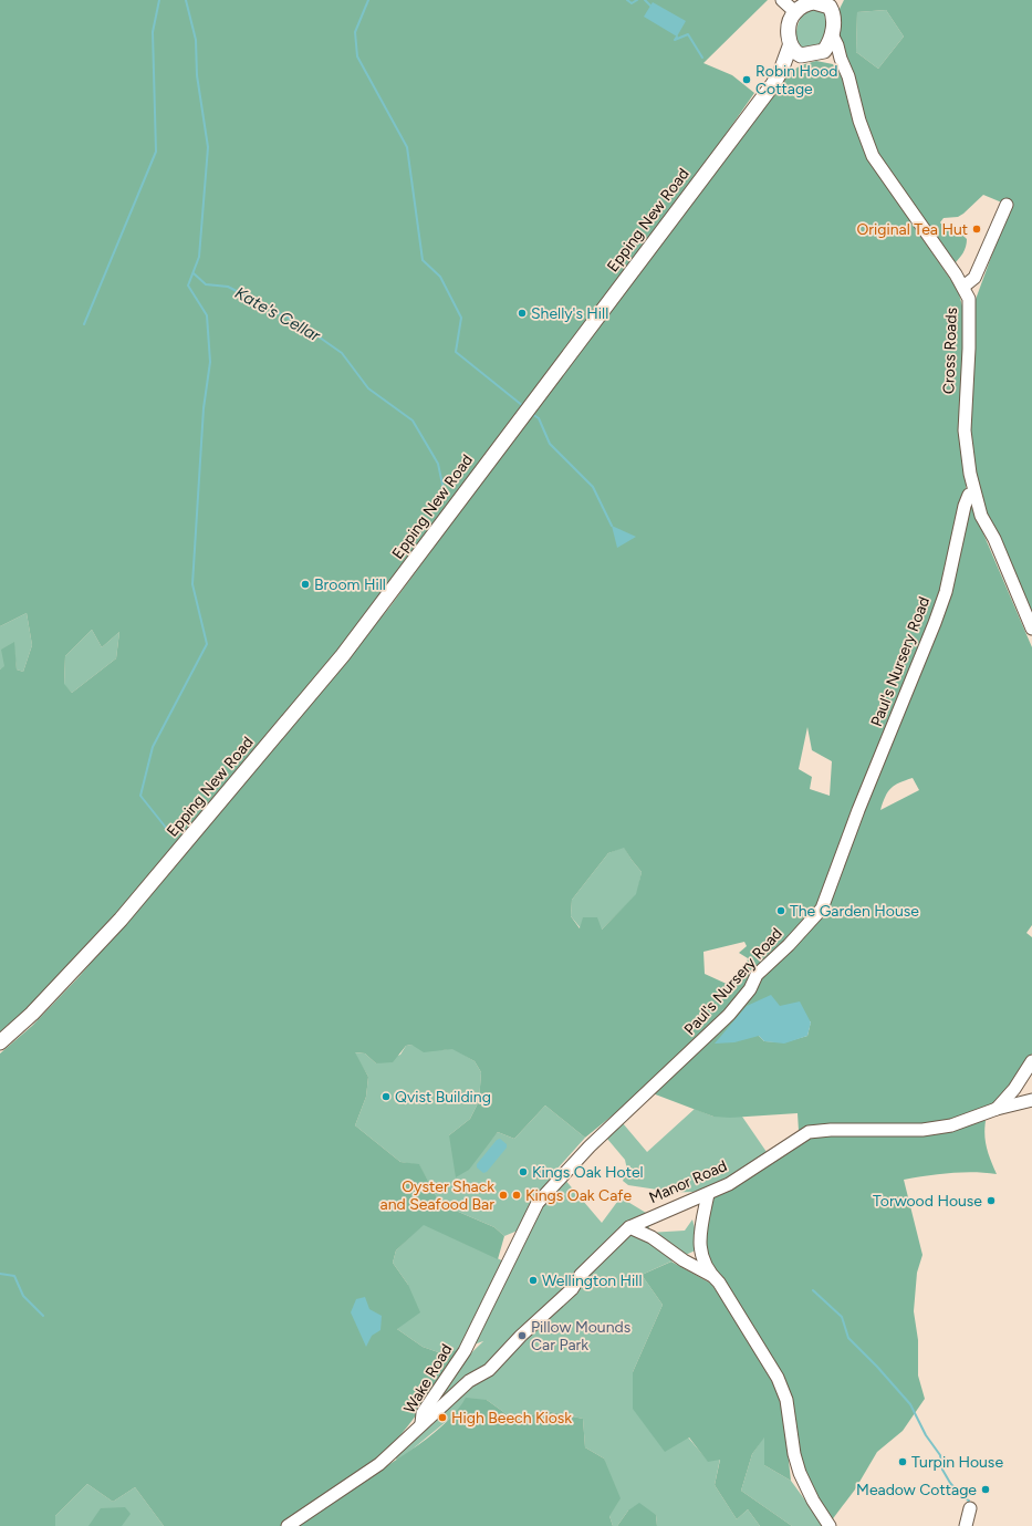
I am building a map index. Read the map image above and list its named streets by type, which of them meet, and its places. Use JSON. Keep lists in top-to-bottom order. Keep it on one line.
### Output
{"streets":{"main road":["Epping New Road"],"street":["Cross Roads","Paul's Nursery Road","Manor Road","Wake Road"]},"crossings":[["Epping New Road","Cross Roads"],["Cross Roads","Paul's Nursery Road"],["Paul's Nursery Road","Wake Road"],["Manor Road","Wake Road"]],"water":["Kate's Cellar"],"places":["Robin Hood Cottage","Original Tea Hut","Shelly's Hill","Broom Hill","The Garden House","Qvist Building","Kings Oak Hotel","Oyster Shack and Seafood Bar","Kings Oak Cafe","Torwood House","Wellington Hill","Pillow Mounds Car Park","High Beech Kiosk","Turpin House","Meadow Cottage"]}
